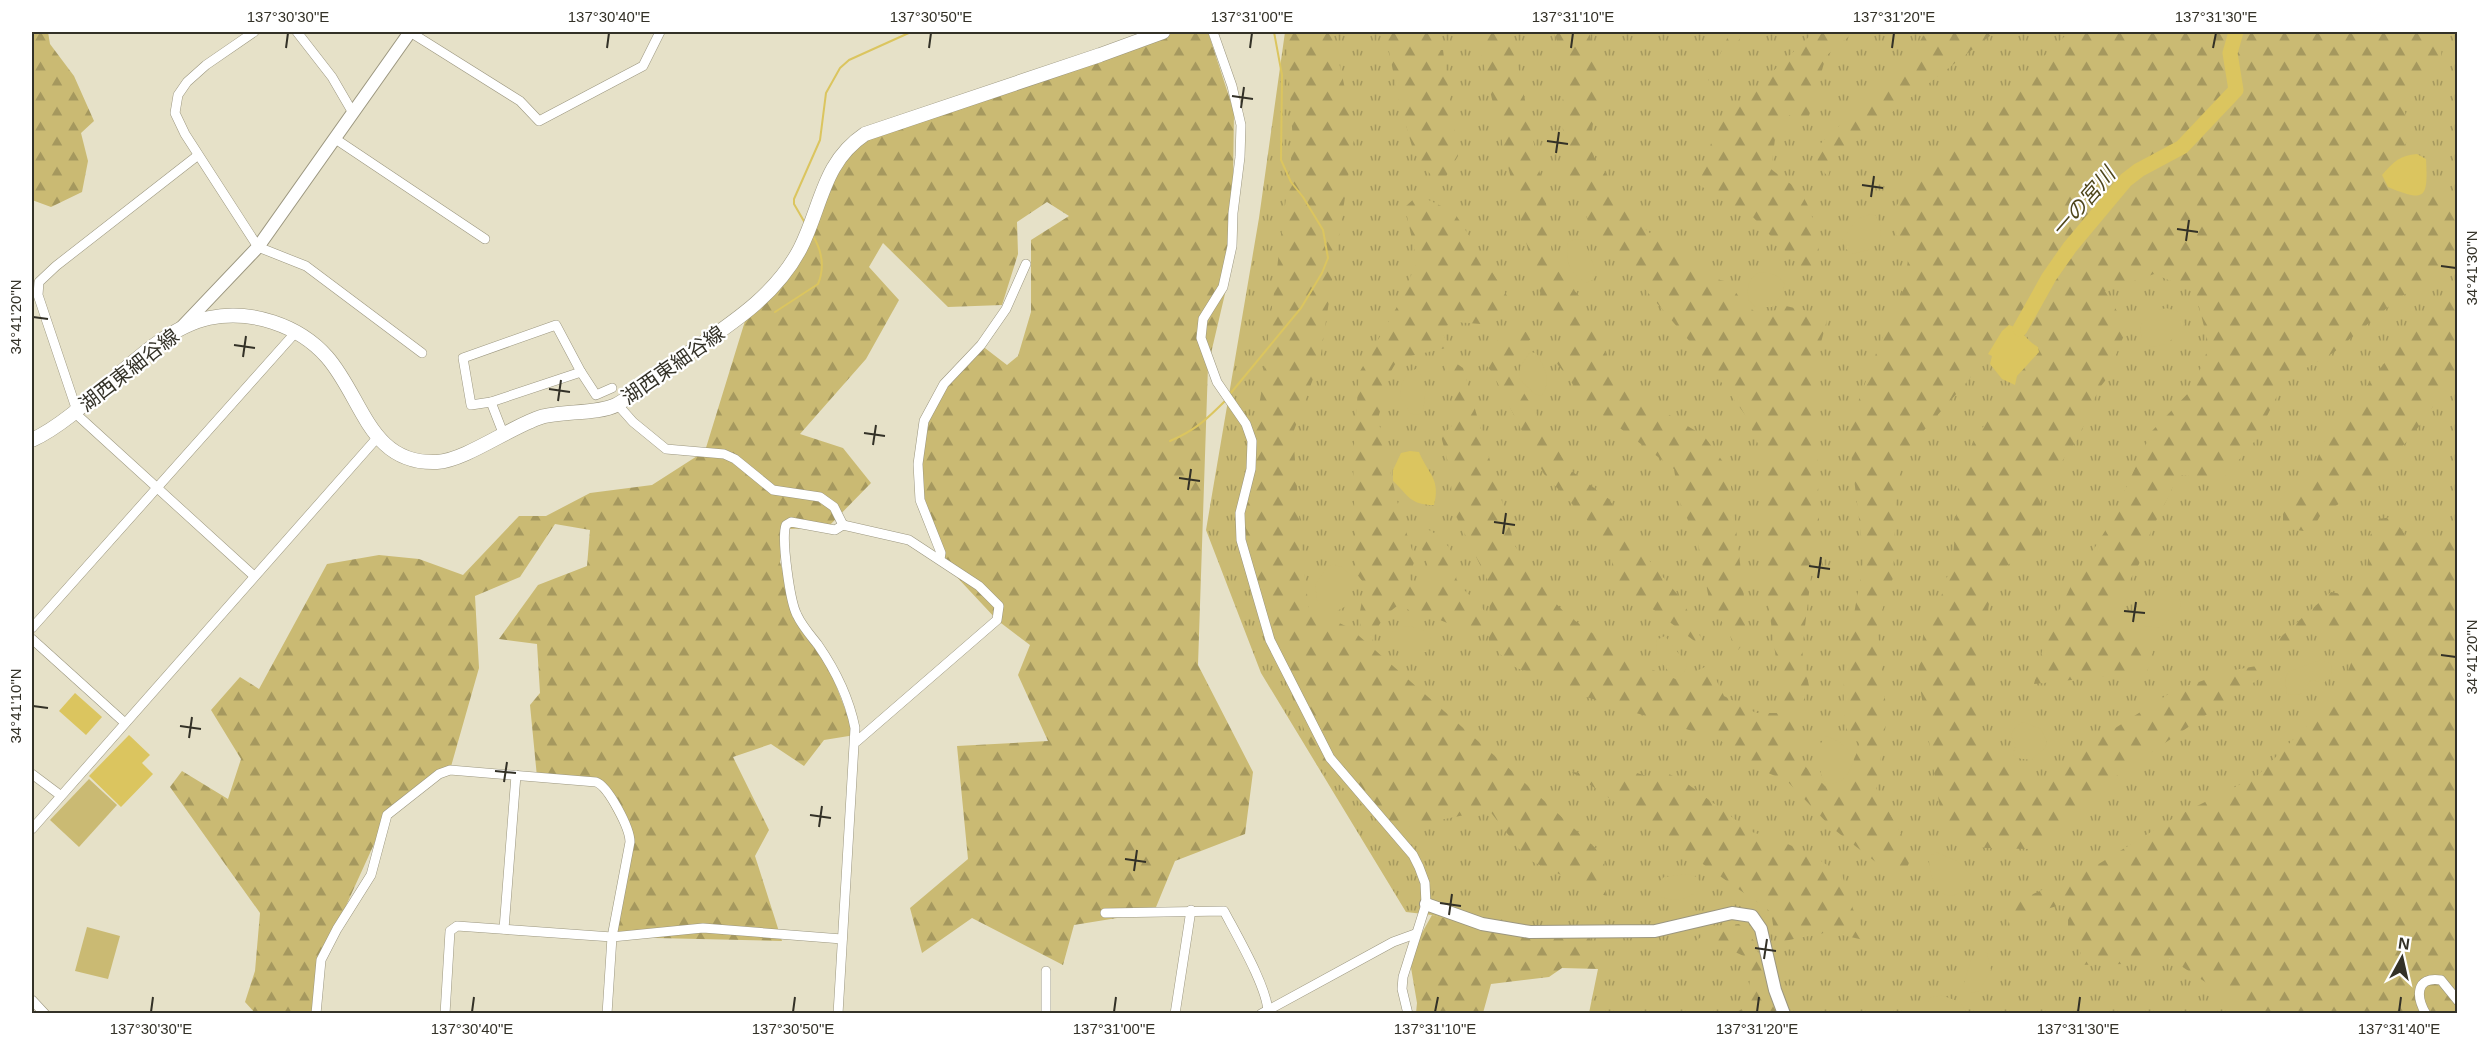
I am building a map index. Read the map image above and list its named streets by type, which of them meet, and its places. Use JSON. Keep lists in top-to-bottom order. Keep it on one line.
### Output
{"streets":{"main road":["湖西東細谷線"]},"water":["一の宮川"],"north":"top","coordinates":["137°30'30\"E","137°30'40\"E","137°30'50\"E","137°31'00\"E","137°31'10\"E","137°31'20\"E","137°31'30\"E","34°41'30\"N","34°41'20\"N","34°41'10\"N","137°31'40\"E"]}
